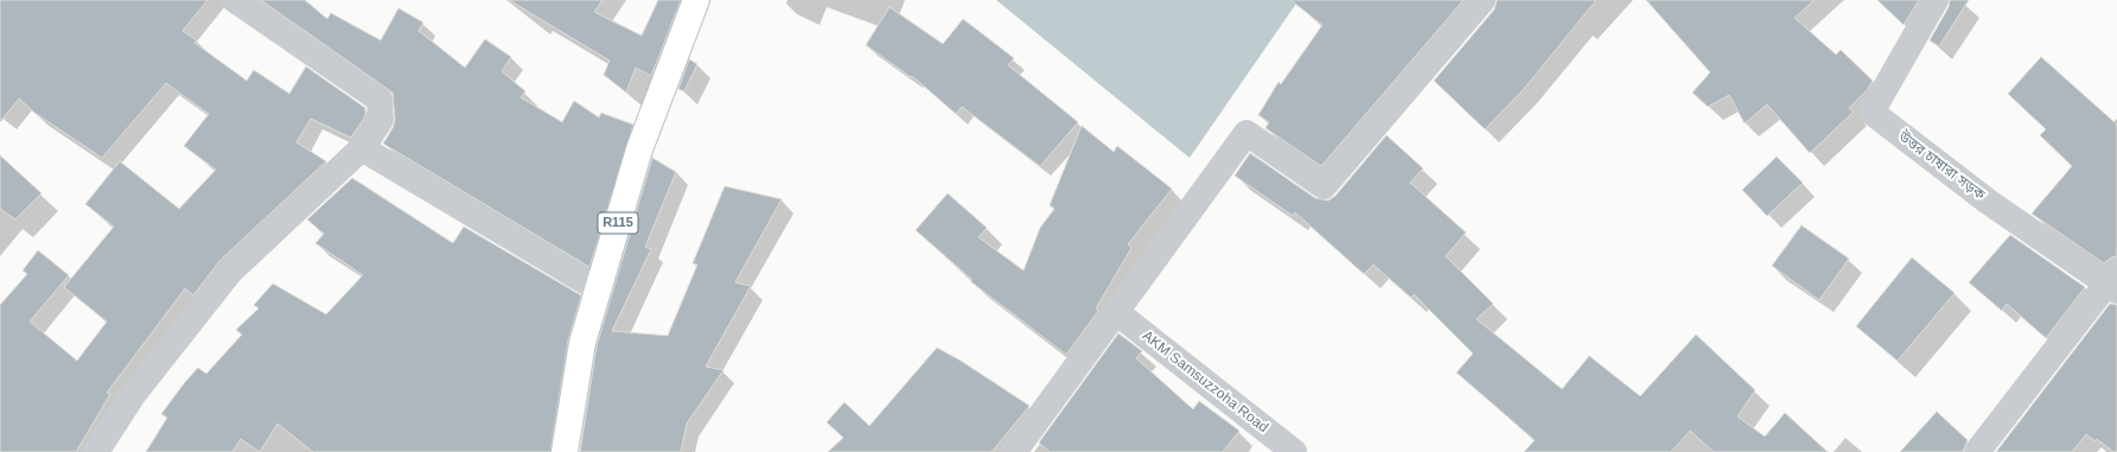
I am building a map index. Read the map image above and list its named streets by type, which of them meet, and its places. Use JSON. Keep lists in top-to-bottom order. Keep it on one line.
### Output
{"streets":{"main road":["R115"],"street":["উত্তর চাষারা সড়ক","AKM Samsuzzoha Road"]}}
